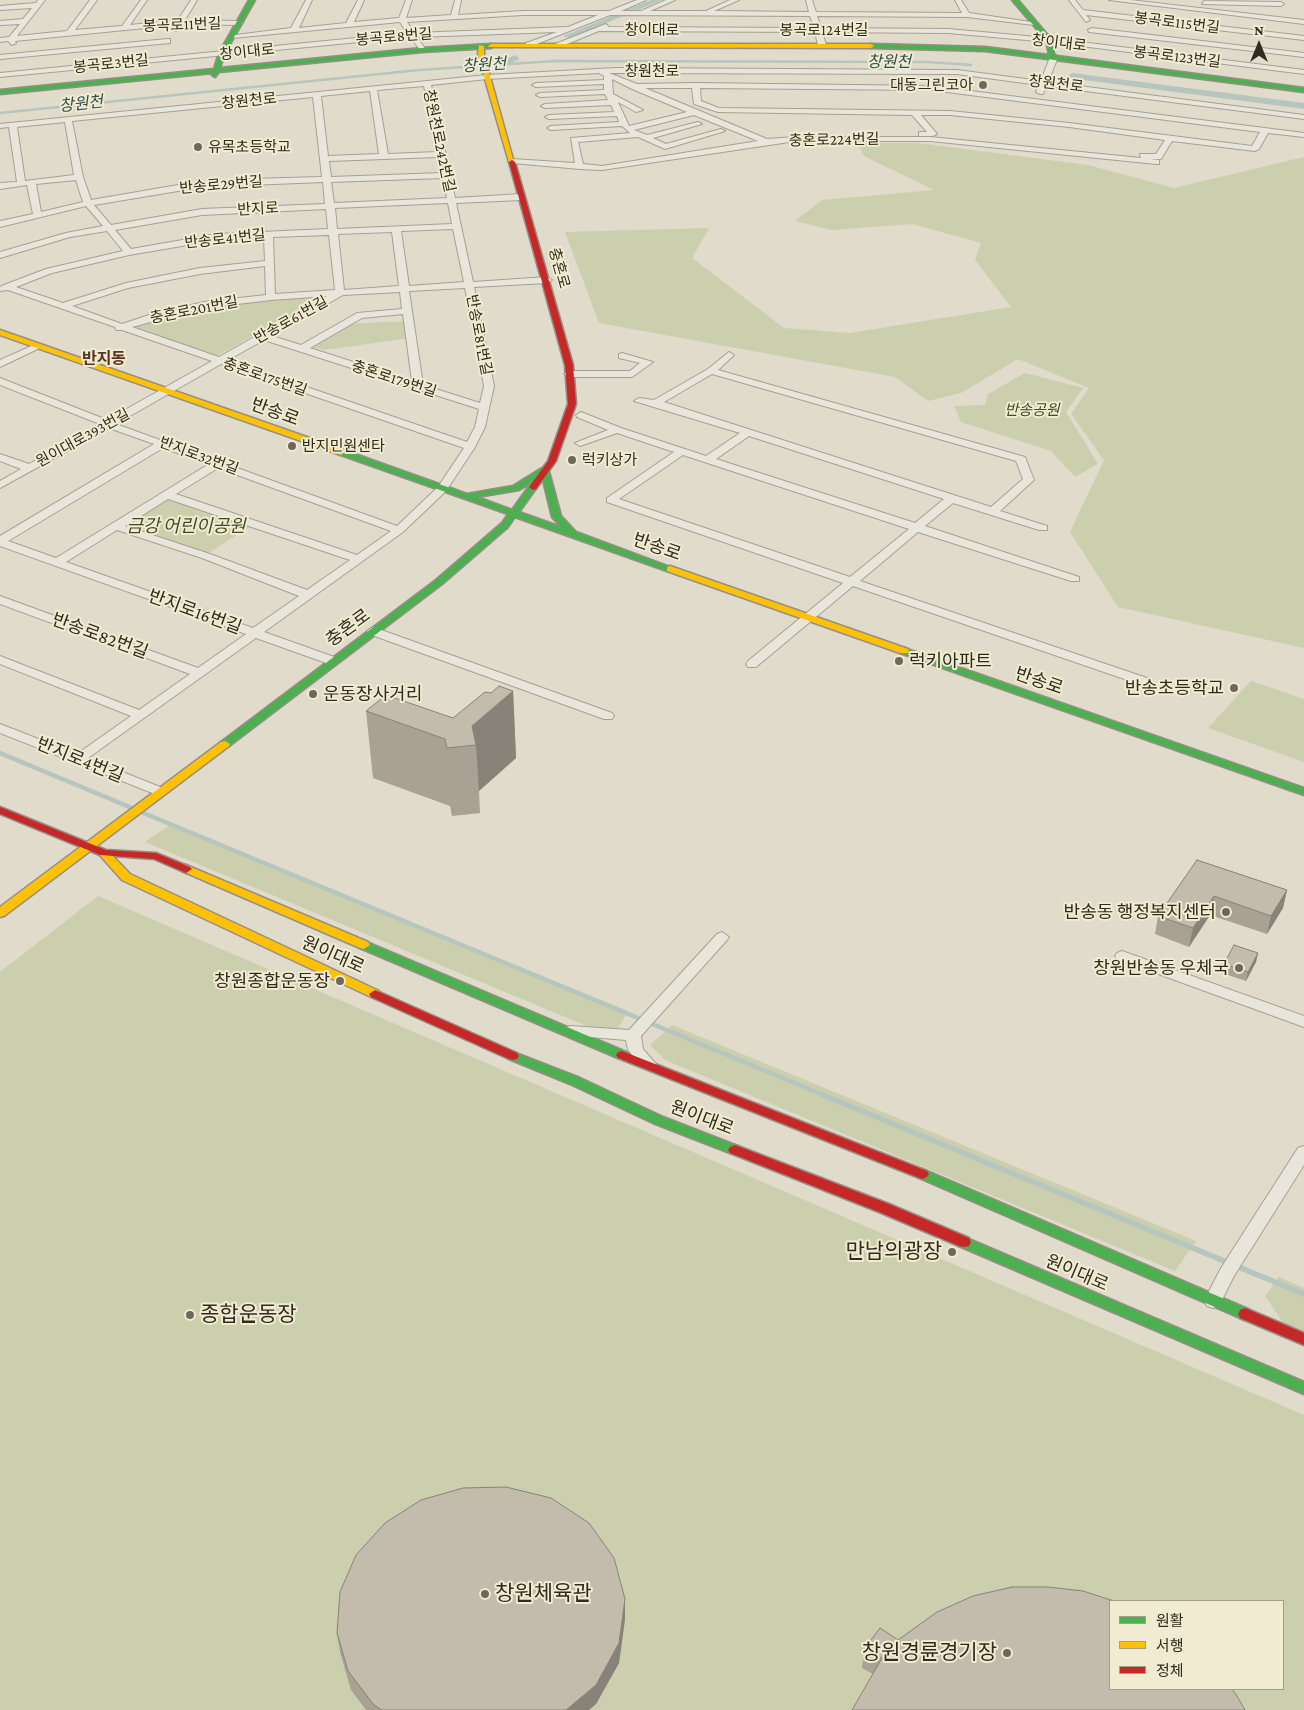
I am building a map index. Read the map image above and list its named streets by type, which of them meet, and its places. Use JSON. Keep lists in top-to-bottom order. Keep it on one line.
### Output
{"streets":{"main road":["창이대로","충혼로","반송로","원이대로"],"street":["봉곡로115번길","봉곡로11번길","봉곡로124번길","봉곡로8번길","봉곡로123번길","봉곡로3번길","창원천로","충혼로224번길","창원천로242번길","반송로29번길","반지로","반송로41번길","충혼로201번길","반송로61번길","반송로81번길","충혼로175번길","충혼로179번길","원이대로393번길","반지로32번길","반지로16번길","반송로82번길","반지로4번길"]},"crossings":[["창이대로","충혼로"],["봉곡로124번길","봉곡로123번길"],["봉곡로8번길","봉곡로3번길"],["창원천로","창원천로242번길"],["창원천로","충혼로"],["창원천로","반송로61번길"],["충혼로224번길","충혼로"],["창원천로242번길","반송로29번길"],["창원천로242번길","반지로"],["창원천로242번길","반송로81번길"],["반송로29번길","반송로61번길"],["반지로","충혼로"],["반지로","반송로61번길"],["반지로","반송로81번길"],["반송로41번길","반송로61번길"],["반송로41번길","반송로81번길"],["반송로41번길","충혼로175번길"],["충혼로","충혼로201번길"],["충혼로","반송로"],["충혼로","반지로16번길"],["충혼로","반지로4번길"],["충혼로","원이대로"],["충혼로201번길","반송로61번길"],["충혼로201번길","반송로81번길"],["충혼로201번길","충혼로175번길"],["반송로61번길","충혼로175번길"],["반송로61번길","충혼로179번길"],["반송로61번길","반송로"],["반송로61번길","원이대로393번길"],["반송로81번길","충혼로175번길"],["반송로81번길","충혼로179번길"],["반송로81번길","반송로"],["반송로","원이대로393번길"],["원이대로393번길","반지로32번길"],["반지로32번길","반지로16번길"]],"districts":["반지동"],"water":["창원천"],"parks":["반송공원","금강 어린이공원"],"places":["대동그린코아","유목초등학교","반지민원센타","럭키상가","럭키아파트","반송초등학교","운동장사거리","반송동 행정복지센터","창원반송동 우체국","창원종합운동장","만남의광장","종합운동장","창원체육관","창원경륜경기장"],"legend":["원활","서행","정체"],"north":"top"}
